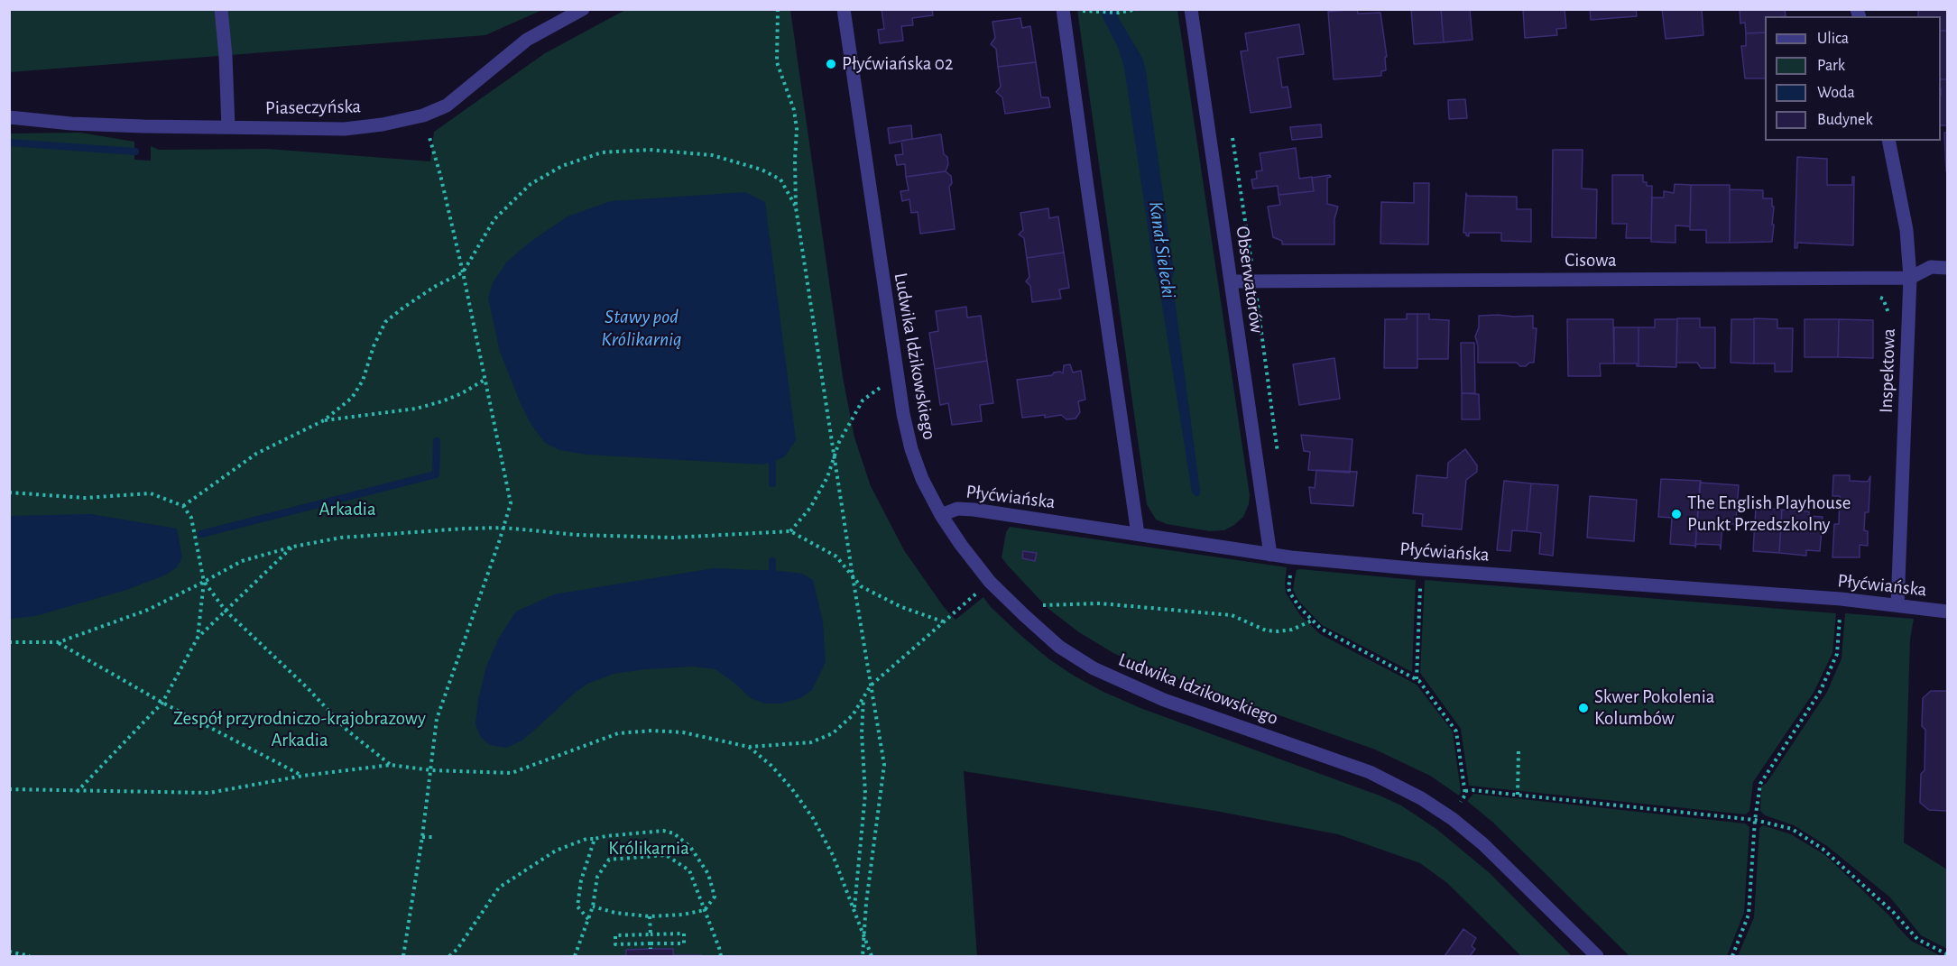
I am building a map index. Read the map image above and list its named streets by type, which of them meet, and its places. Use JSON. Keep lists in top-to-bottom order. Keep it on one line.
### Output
{"streets":{"street":["Piaseczyńska","Cisowa","Obserwatorów","Ludwika Idzikowskiego","Inspektowa","Płyćwiańska"]},"crossings":[["Cisowa","Obserwatorów"],["Cisowa","Inspektowa"],["Obserwatorów","Płyćwiańska"],["Ludwika Idzikowskiego","Płyćwiańska"],["Inspektowa","Płyćwiańska"]],"water":["Kanał Sielecki","Stawy pod Królikarnią"],"parks":["Arkadia","Zespół przyrodniczo-krajobrazowy Arkadia","Królikarnia"],"places":["Płyćwiańska 02","The English Playhouse Punkt Przedszkolny","Skwer Pokolenia Kolumbów"],"legend":["Ulica","Park","Woda","Budynek"]}
